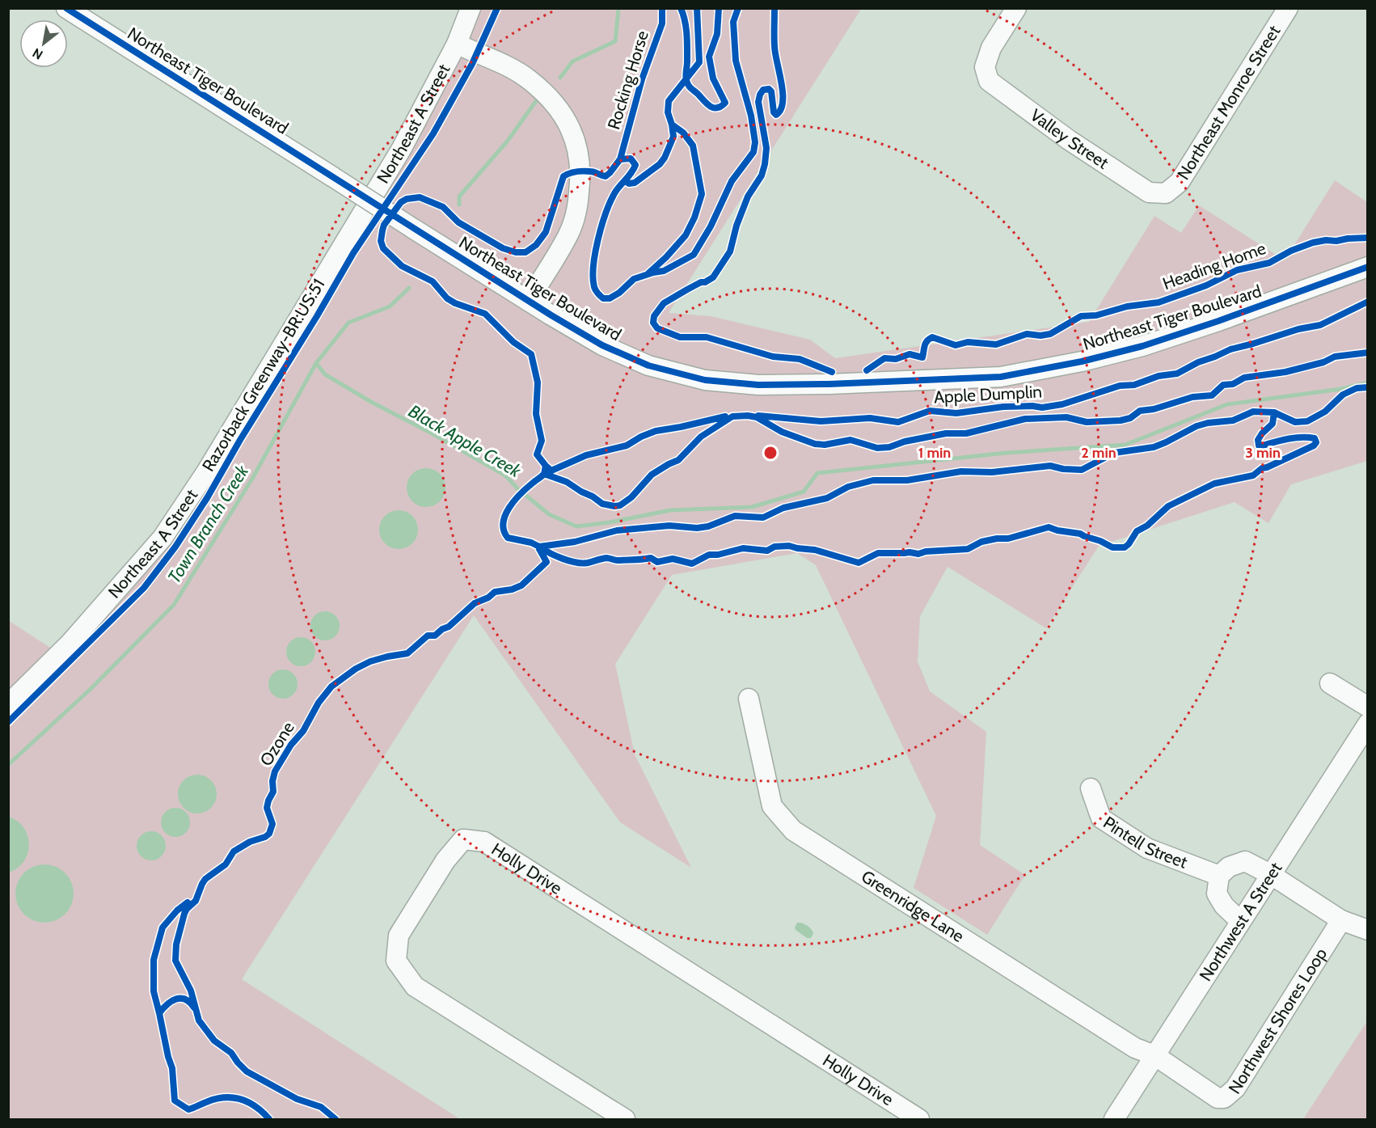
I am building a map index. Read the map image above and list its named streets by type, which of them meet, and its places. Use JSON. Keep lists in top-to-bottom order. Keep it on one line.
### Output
{"streets":{"street":["Northeast Tiger Boulevard","Northeast Monroe Street","Northeast A Street","Valley Street","Pintell Street","Holly Drive","Greenridge Lane","Northwest A Street","Northwest Shores Loop"],"cycle path":["Rocking Horse","Heading Home","Razorback Greenway-BR:US:51","Apple Dumplin","Ozone"]},"crossings":[["Northeast Monroe Street","Valley Street"],["Greenridge Lane","Northwest A Street"],["Greenridge Lane","Northwest Shores Loop"],["Northwest A Street","Northwest Shores Loop"]],"water":["Black Apple Creek","Town Branch Creek"],"north":"bottom left","rings":["1 min","2 min","3 min"]}
